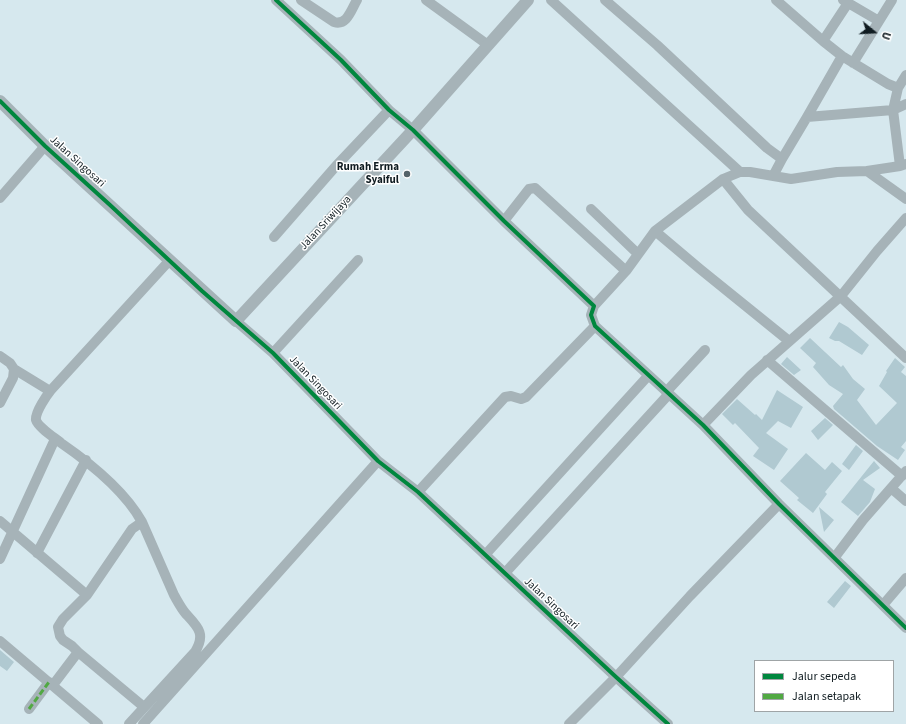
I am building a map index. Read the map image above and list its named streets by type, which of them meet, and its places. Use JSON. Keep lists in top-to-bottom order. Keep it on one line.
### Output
{"streets":{"street":["Jalan Singosari","Jalan Sriwijaya"]},"crossings":[["Jalan Singosari","Jalan Sriwijaya"]],"places":["Rumah Erma Syaiful"],"legend":["Jalur sepeda","Jalan setapak"],"north":"right"}
